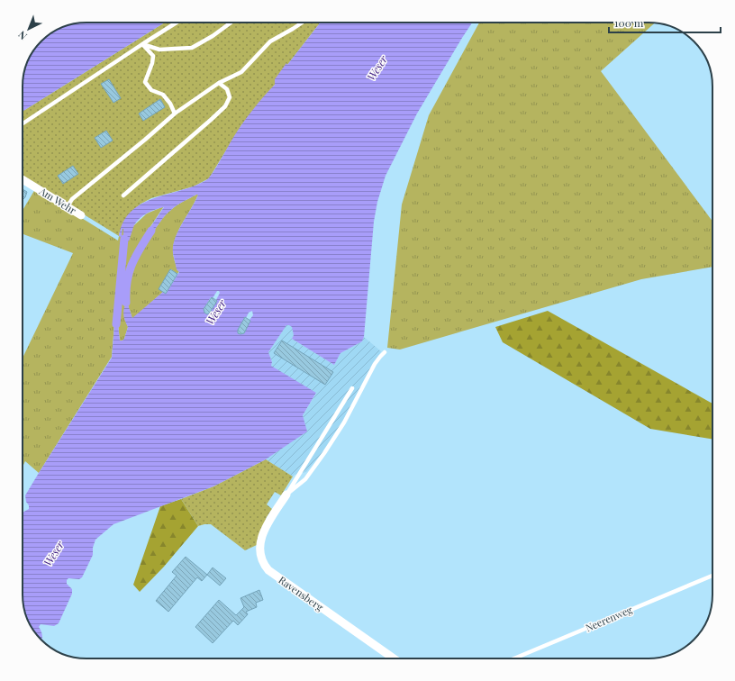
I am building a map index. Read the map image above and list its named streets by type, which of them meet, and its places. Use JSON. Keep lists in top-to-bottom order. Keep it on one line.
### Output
{"streets":{"street":["Am Wehr","Ravensberg"],"lane":["Neerenweg"]},"water":["Weser"],"scale_bar":"100 m","north":"bottom left"}
